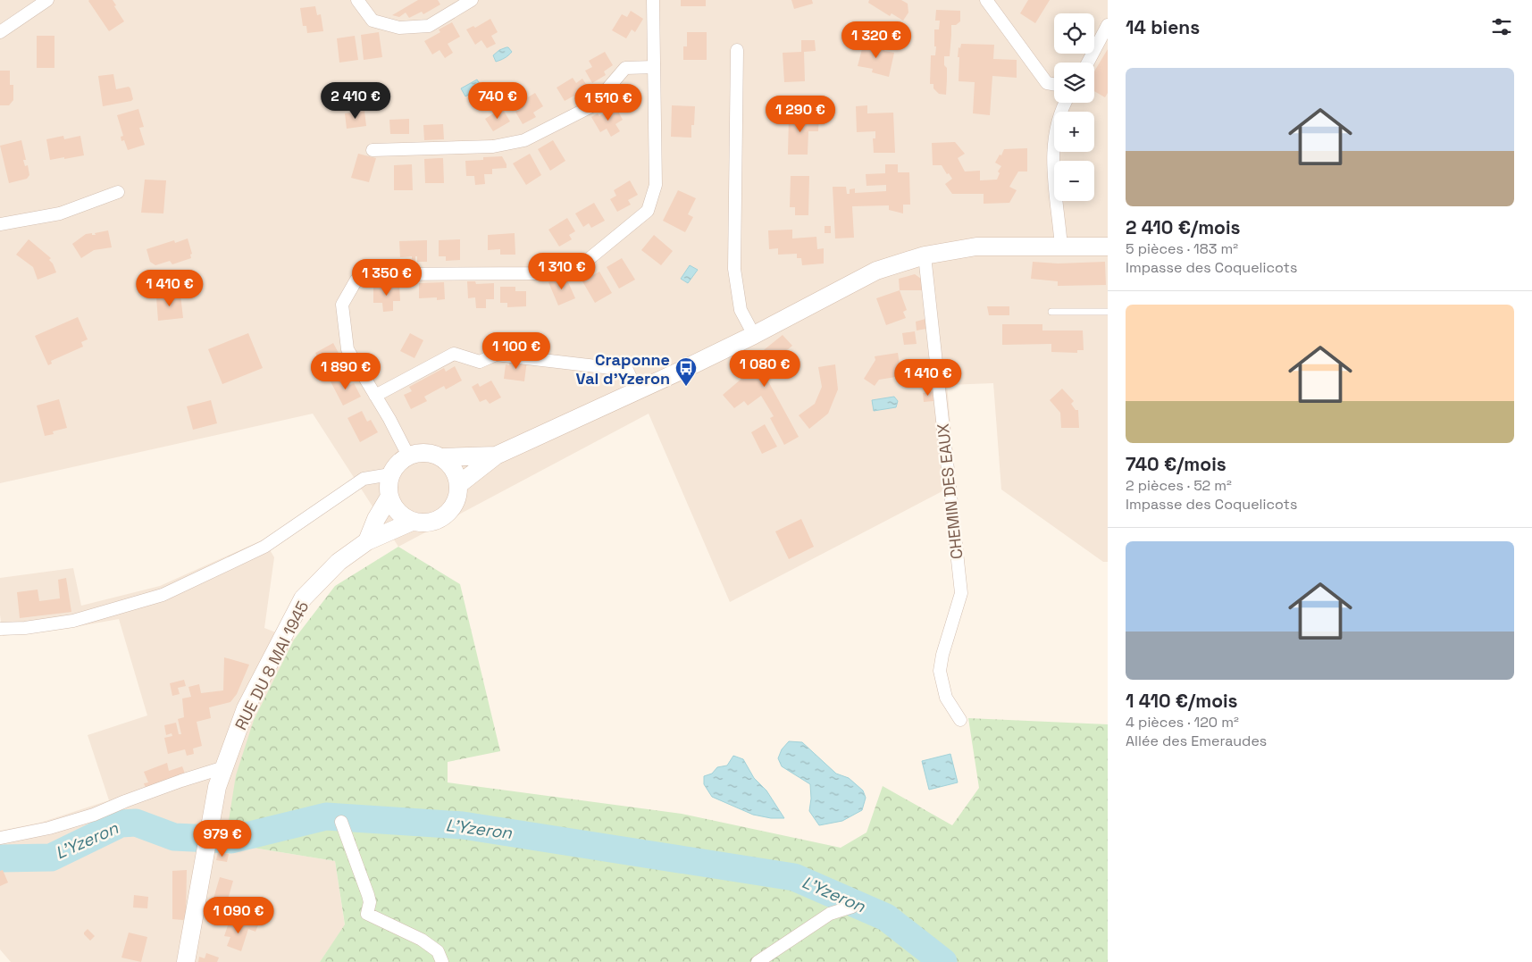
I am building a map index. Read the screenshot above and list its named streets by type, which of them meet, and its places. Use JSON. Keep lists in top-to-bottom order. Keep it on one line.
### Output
{"streets":{"main road":["RUE DU 8 MAI 1945"],"street":["CHEMIN DES EAUX"]},"water":["L'Yzeron"],"places":{"bus stop":["Craponne Val d'Yzeron"]},"page":{"heading":"14 biens","map_buttons":["+","−"],"price":["1 320 €","2 410 €","740 €","1 510 €","1 290 €","1 310 €","1 350 €","1 410 €","1 100 €","1 080 €","1 890 €","1 410 €","979 €","1 090 €"],"list":[{"name":"2 410 €/mois","note":"5 pièces · 183 m² · Impasse des Coquelicots"},{"name":"740 €/mois","note":"2 pièces · 52 m² · Impasse des Coquelicots"},{"name":"1 410 €/mois","note":"4 pièces · 120 m² · Allée des Emeraudes"}]}}
